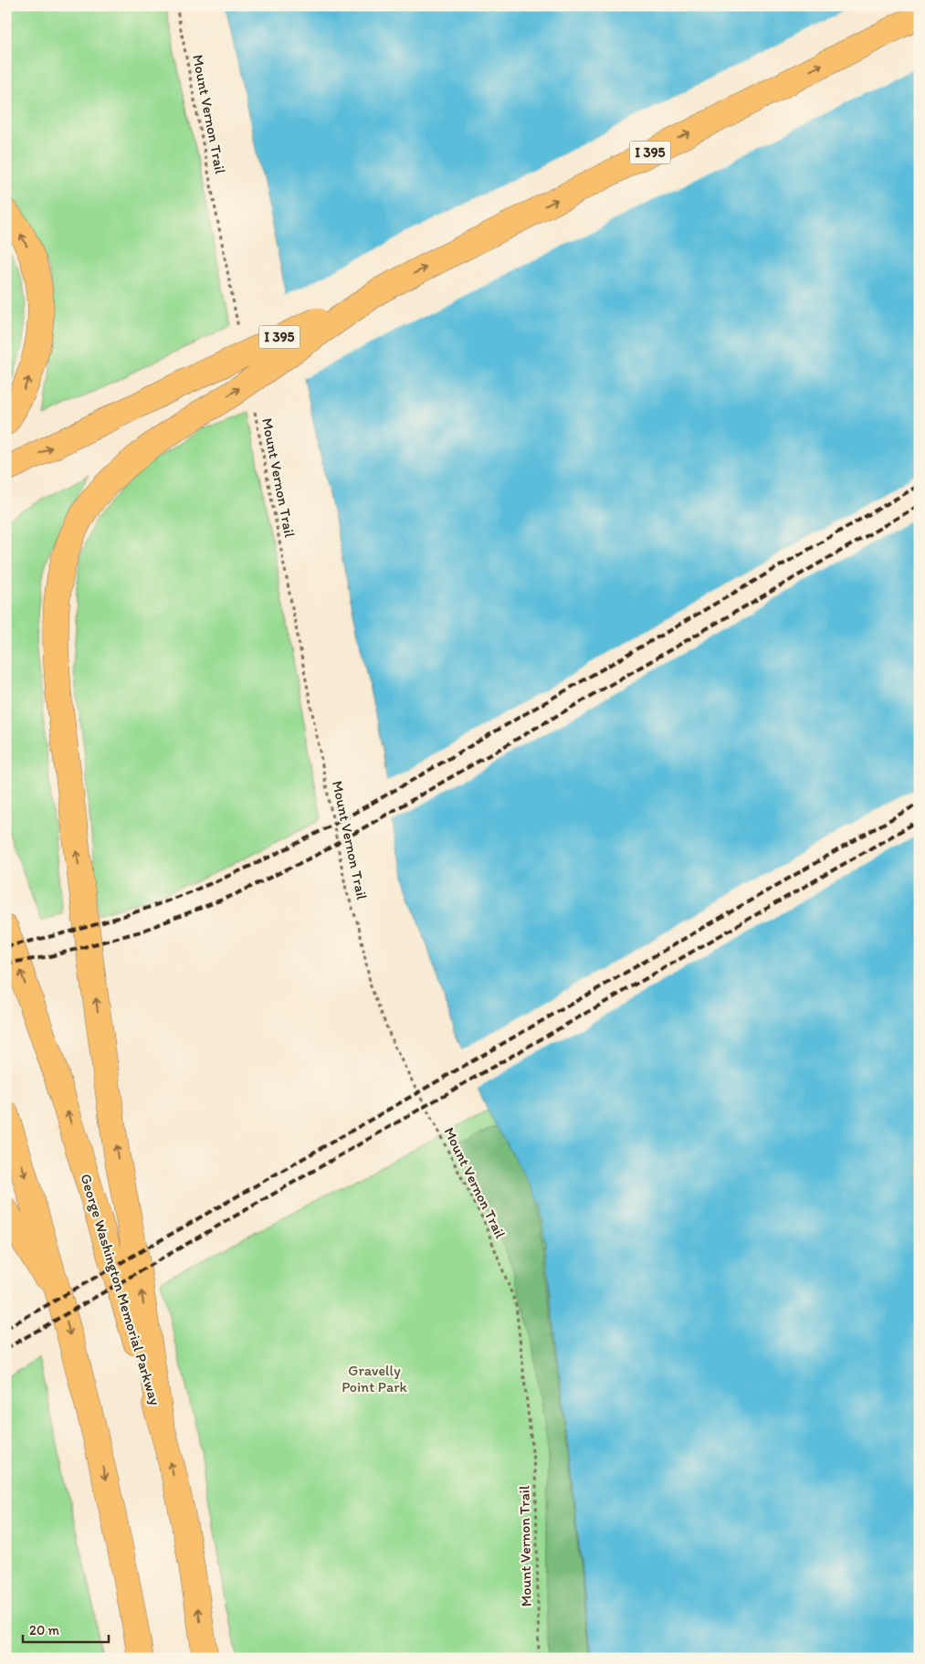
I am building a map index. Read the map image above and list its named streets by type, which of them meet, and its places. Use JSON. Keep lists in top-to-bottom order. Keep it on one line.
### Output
{"streets":{"highway":["I 395","George Washington Memorial Parkway"],"path":["Mount Vernon Trail"]},"parks":["Gravelly Point Park"],"scale_bar":"20 m"}
